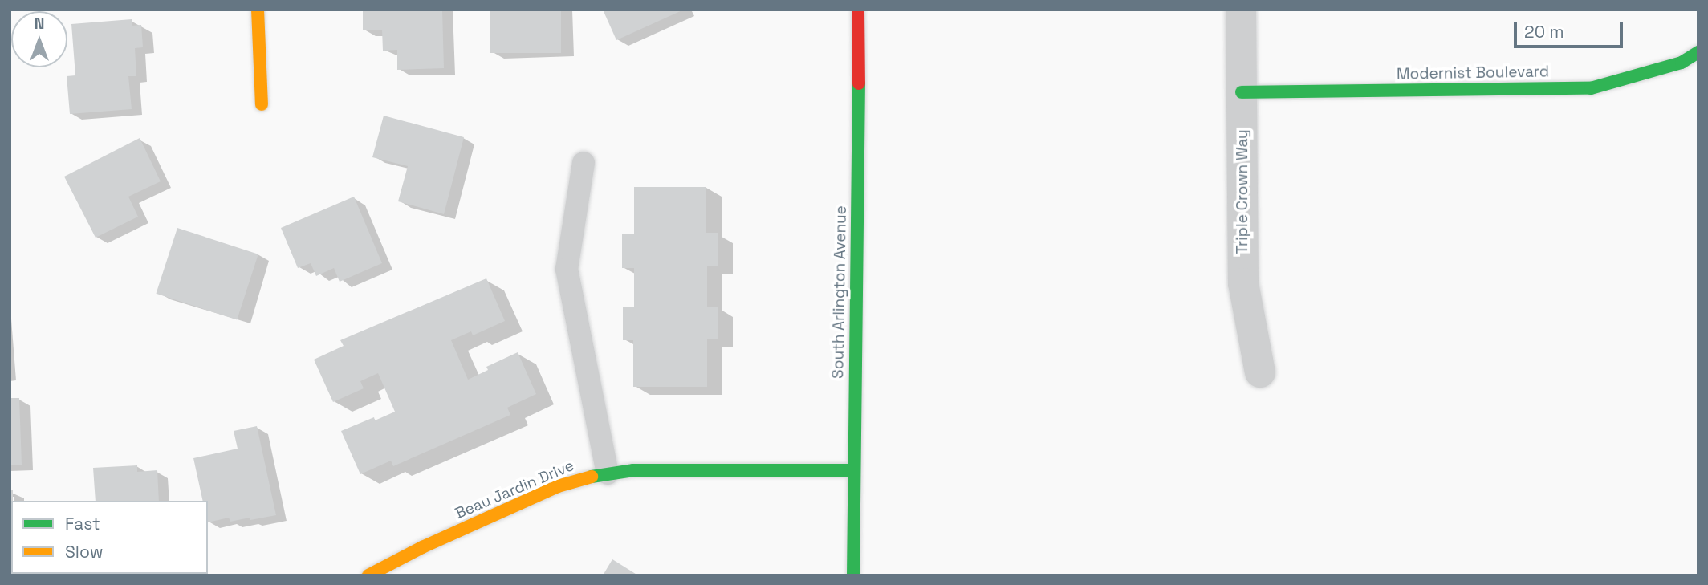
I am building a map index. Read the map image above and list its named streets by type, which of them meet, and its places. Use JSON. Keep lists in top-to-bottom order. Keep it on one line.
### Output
{"streets":{"street":["Modernist Boulevard","Triple Crown Way","South Arlington Avenue","Beau Jardin Drive"]},"crossings":[["Modernist Boulevard","Triple Crown Way"],["South Arlington Avenue","Beau Jardin Drive"]],"legend":["Fast","Slow"],"scale_bar":"20 m","north":"top"}
